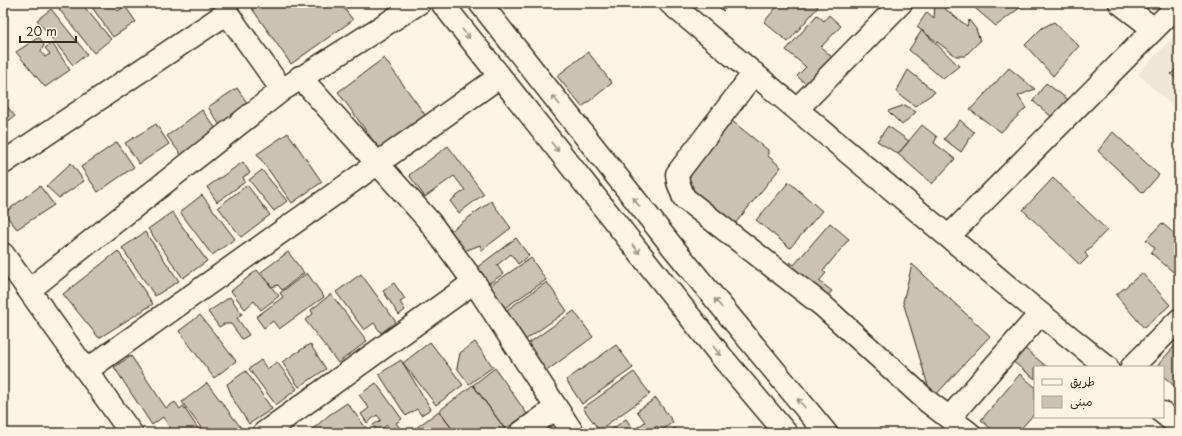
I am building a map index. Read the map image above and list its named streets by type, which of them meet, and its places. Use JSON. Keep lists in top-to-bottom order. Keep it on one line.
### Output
{"legend":["طريق","مبنى"],"scale_bar":"20 m"}
